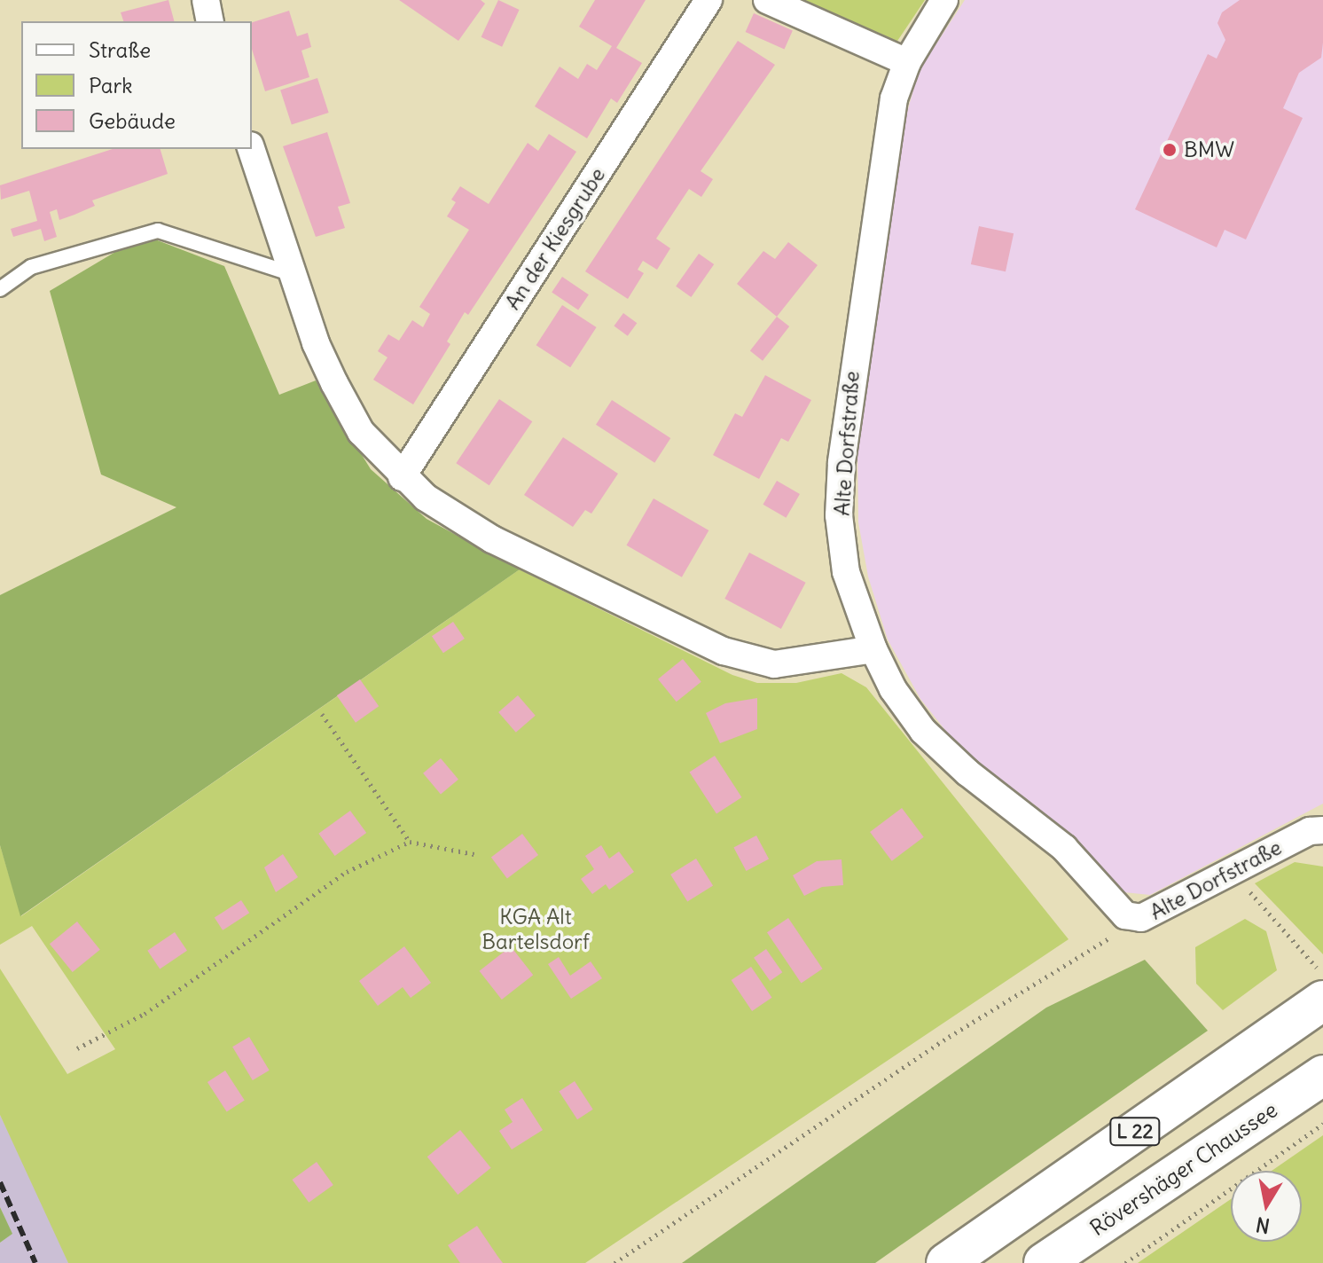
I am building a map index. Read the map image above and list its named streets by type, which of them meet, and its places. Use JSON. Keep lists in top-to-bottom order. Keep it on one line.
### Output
{"streets":{"highway":["L 22","Rövershäger Chaussee"],"street":["An der Kiesgrube","Alte Dorfstraße"]},"parks":["KGA Alt Bartelsdorf"],"places":["BMW"],"legend":["Straße","Park","Gebäude"],"north":"bottom"}
